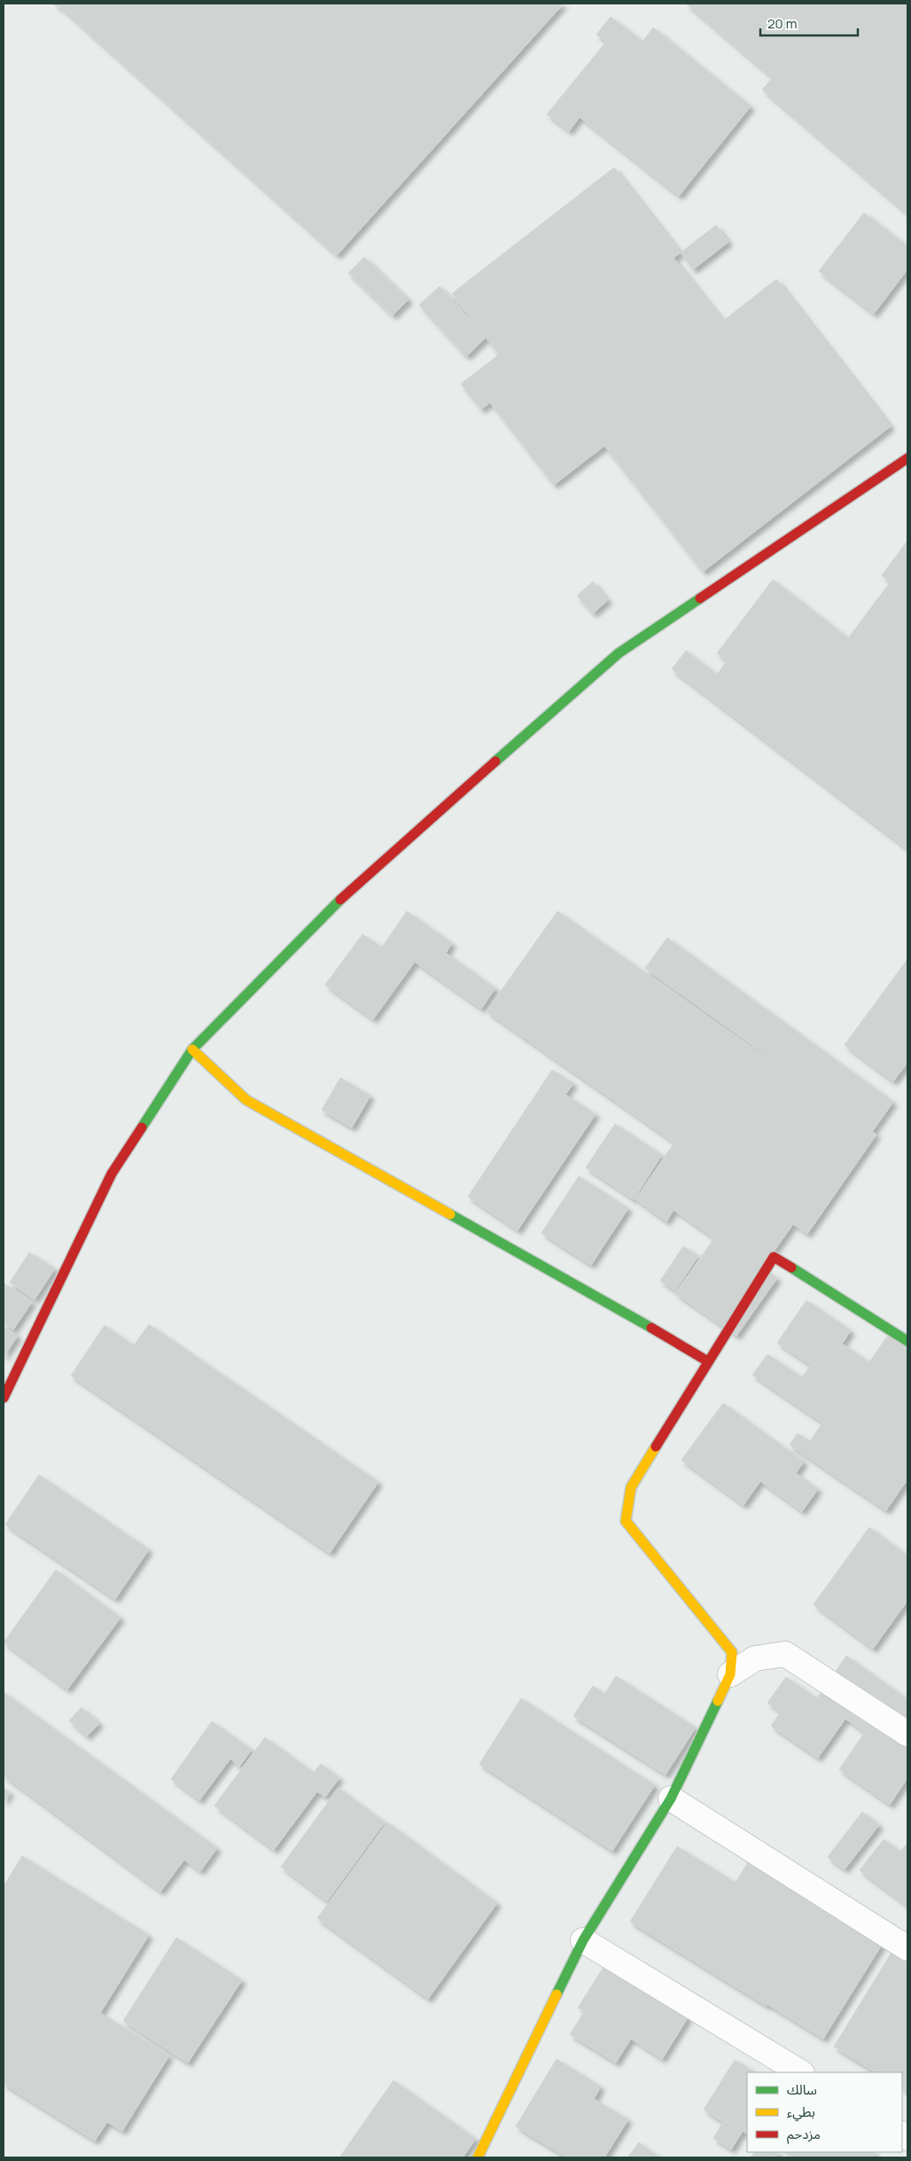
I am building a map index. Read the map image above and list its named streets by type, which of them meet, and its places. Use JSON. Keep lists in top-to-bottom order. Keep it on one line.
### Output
{"legend":["سالك","بطيء","مزدحم"],"scale_bar":"20 m"}
